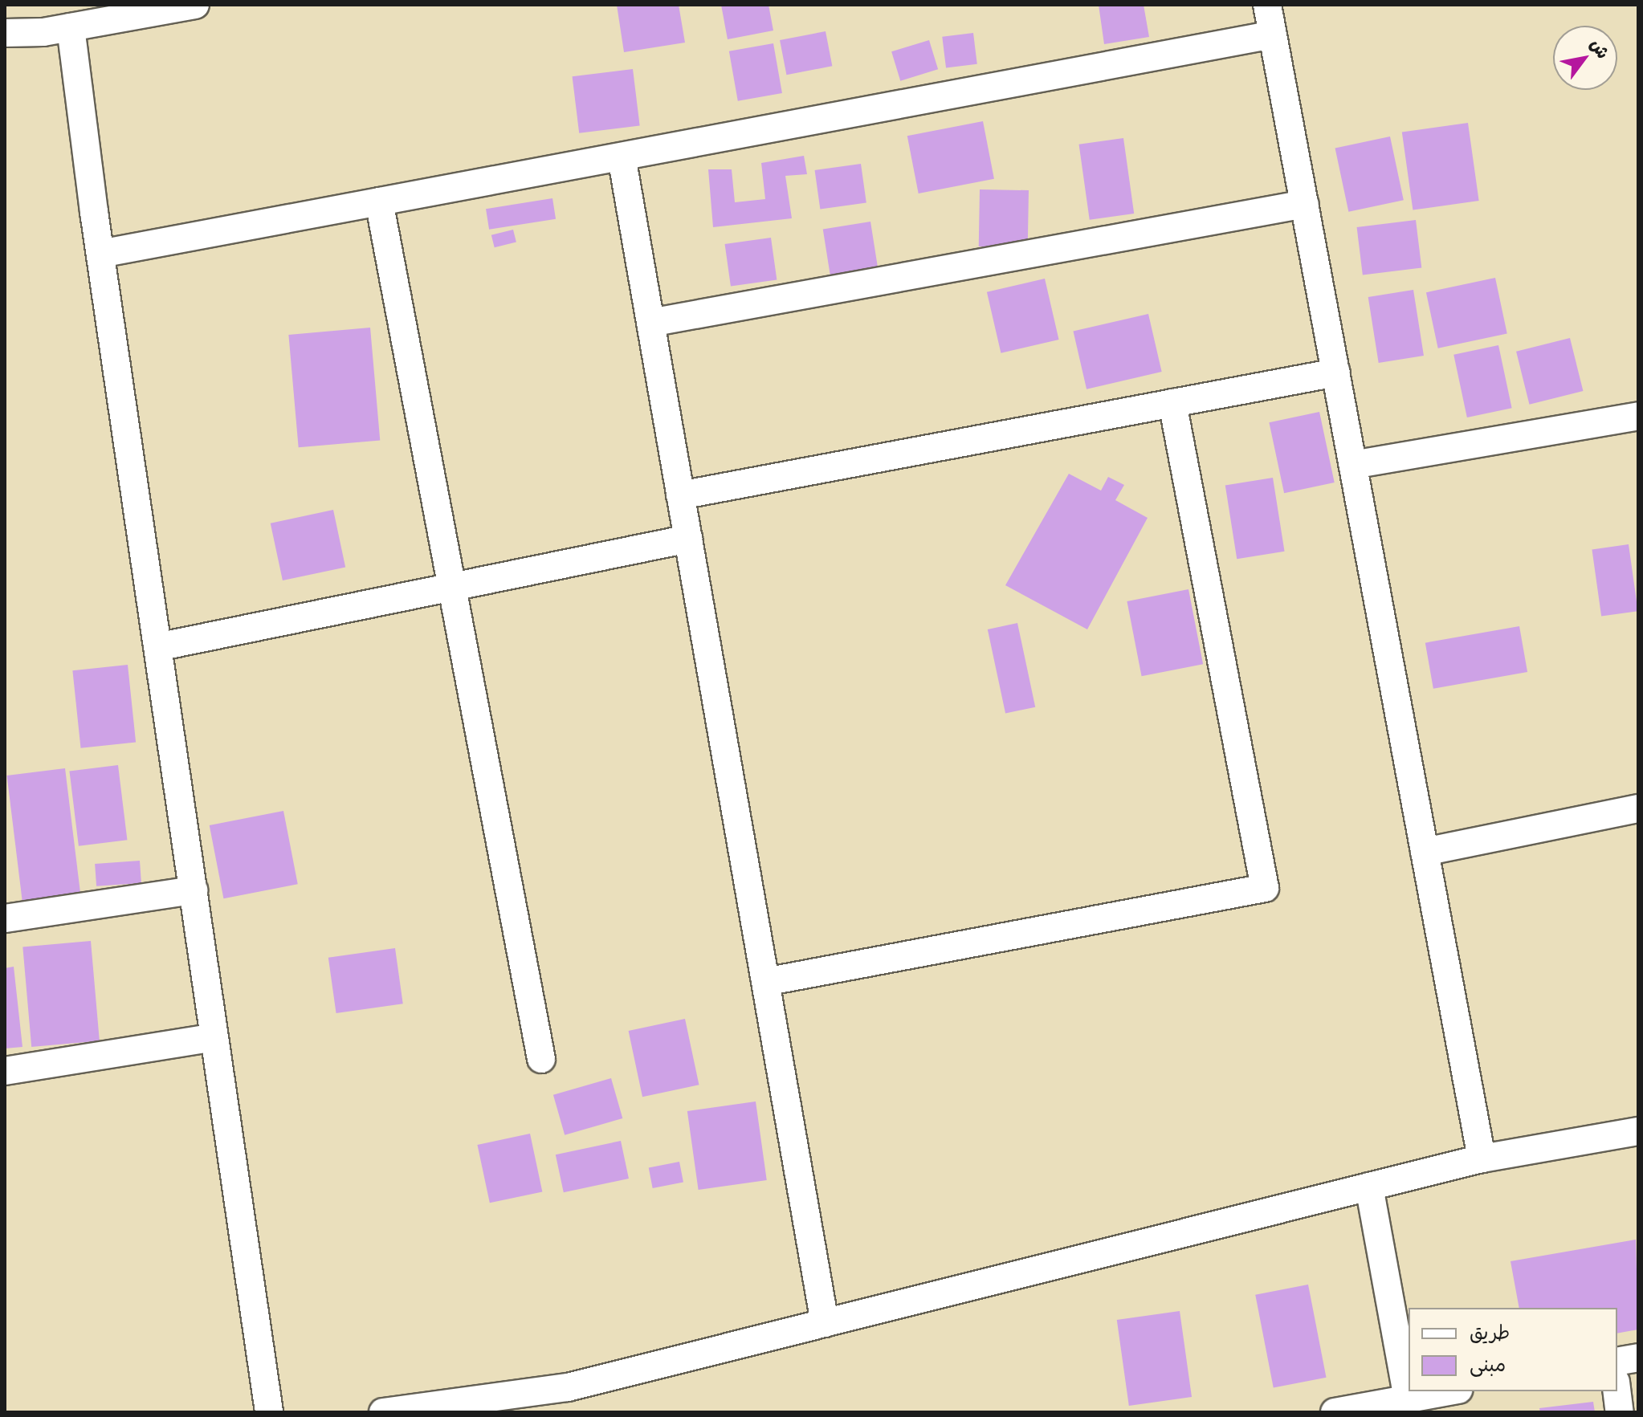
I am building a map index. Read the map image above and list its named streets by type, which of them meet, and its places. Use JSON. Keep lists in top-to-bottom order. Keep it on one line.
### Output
{"legend":["طريق","مبنى"],"north":"top right"}
